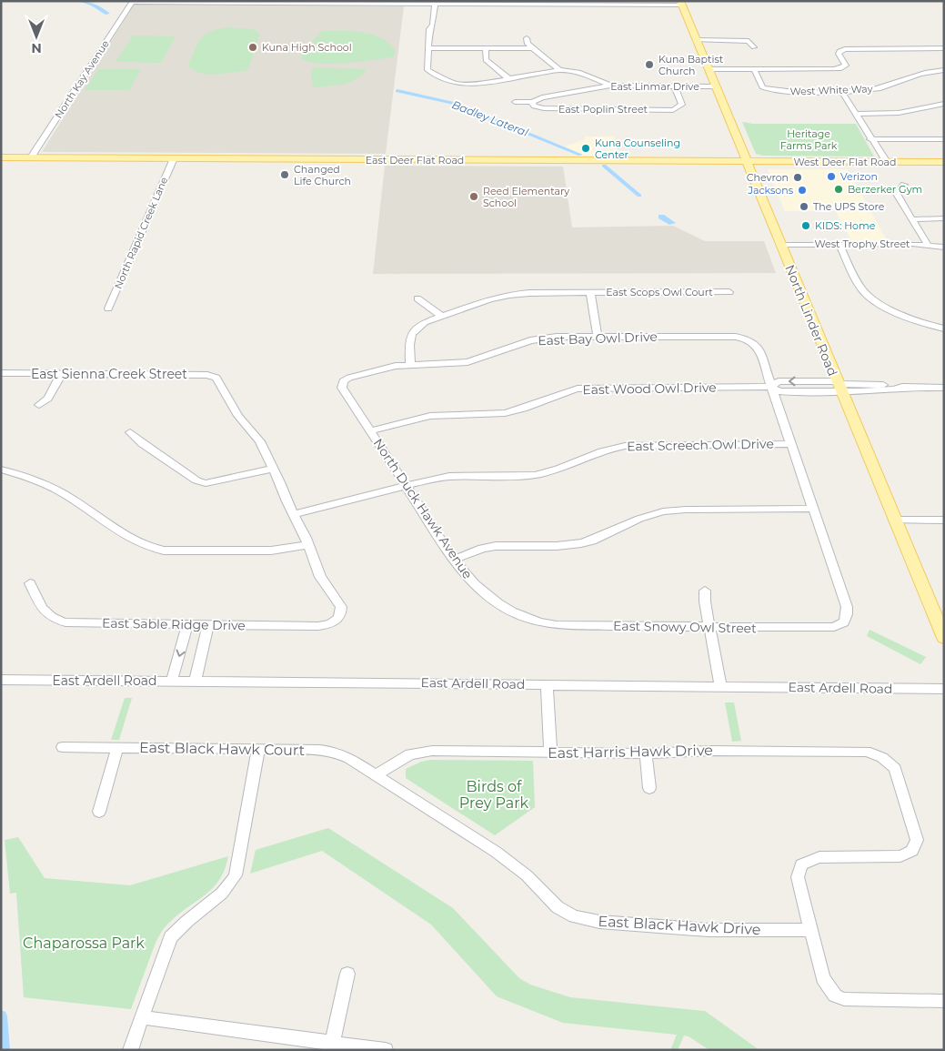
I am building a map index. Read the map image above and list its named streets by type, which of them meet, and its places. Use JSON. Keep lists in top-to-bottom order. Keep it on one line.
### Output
{"streets":{"main road":["East Deer Flat Road","West Deer Flat Road","North Linder Road"],"street":["North Kay Avenue","East Linmar Drive","West White Way","East Poplin Street","North Rapid Creek Lane","West Trophy Street","East Scops Owl Court","East Bay Owl Drive","East Sienna Creek Street","East Wood Owl Drive","East Screech Owl Drive","North Duck Hawk Avenue","East Sable Ridge Drive","East Snowy Owl Street","East Ardell Road","East Black Hawk Court","East Harris Hawk Drive","East Black Hawk Drive"]},"crossings":[["North Kay Avenue","East Deer Flat Road"],["East Linmar Drive","East Poplin Street"],["East Linmar Drive","North Linder Road"],["East Deer Flat Road","West Deer Flat Road"],["East Deer Flat Road","North Rapid Creek Lane"],["East Deer Flat Road","North Linder Road"],["West Deer Flat Road","North Linder Road"],["West Trophy Street","North Linder Road"],["East Scops Owl Court","East Bay Owl Drive"],["North Linder Road","East Wood Owl Drive"],["East Bay Owl Drive","East Wood Owl Drive"],["East Bay Owl Drive","North Duck Hawk Avenue"],["East Wood Owl Drive","North Duck Hawk Avenue"],["East Screech Owl Drive","North Duck Hawk Avenue"],["North Duck Hawk Avenue","East Snowy Owl Street"],["East Black Hawk Court","East Harris Hawk Drive"],["East Black Hawk Court","East Black Hawk Drive"],["East Harris Hawk Drive","East Black Hawk Drive"]],"water":["Badley Lateral"],"parks":["Heritage Farms Park","Birds of Prey Park","Chaparossa Park"],"places":["Kuna High School","Kuna Baptist Church","Kuna Counseling Center","Changed Life Church","Verizon","Chevron","Berzerker Gym","Jacksons","Reed Elementary School","The UPS Store","KIDS: Home"],"north":"bottom"}
